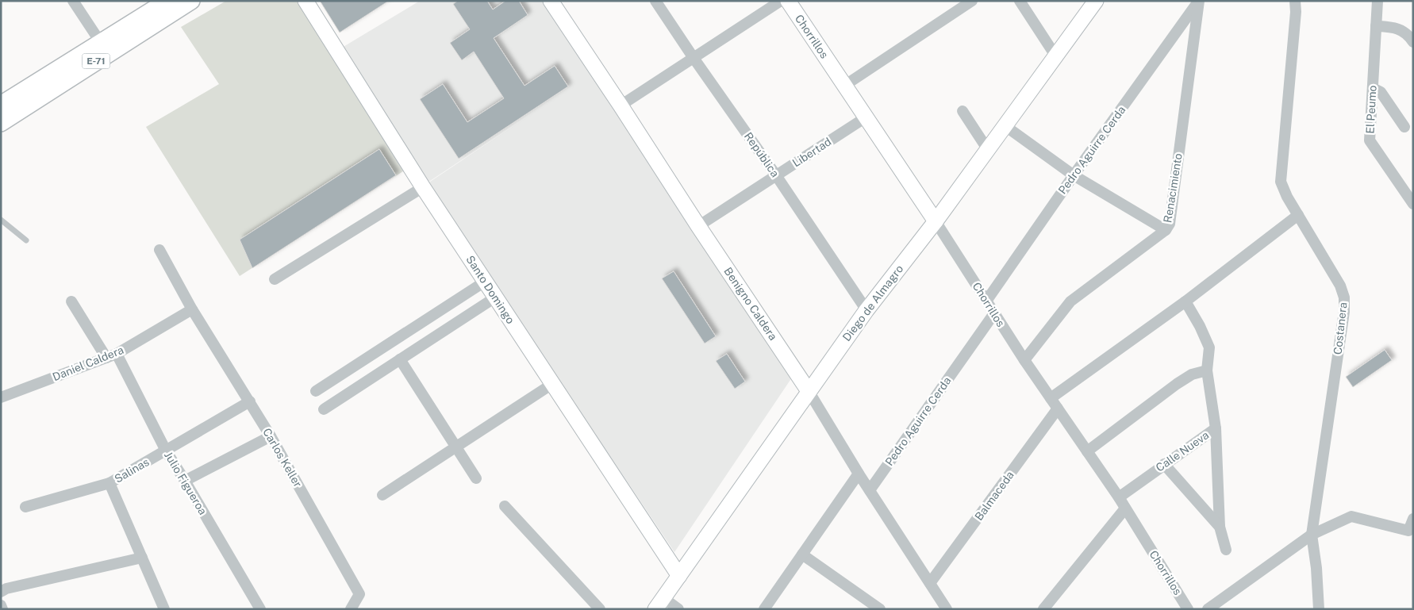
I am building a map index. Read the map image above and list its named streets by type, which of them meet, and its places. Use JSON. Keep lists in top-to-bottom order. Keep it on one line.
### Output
{"streets":{"main road":["E-71"],"street":["Chorrillos","El Peumo","Pedro Aguirre Cerda","Libertad","República","Renacimiento","Santo Domingo","Diego de Almagro","Benigno Caldera","Costanera","Daniel Caldera","Calle Nueva","Carlos Keller","Salinas","Julio Figueroa","Balmaceda"]},"crossings":[["Chorrillos","Pedro Aguirre Cerda"],["Chorrillos","Libertad"],["Chorrillos","Renacimiento"],["Chorrillos","Diego de Almagro"],["Chorrillos","Calle Nueva"],["Chorrillos","Balmaceda"],["Pedro Aguirre Cerda","Renacimiento"],["Pedro Aguirre Cerda","Benigno Caldera"],["Libertad","República"],["Libertad","Benigno Caldera"],["República","Diego de Almagro"],["Santo Domingo","Diego de Almagro"],["Diego de Almagro","Benigno Caldera"],["Benigno Caldera","Balmaceda"],["Daniel Caldera","Carlos Keller"],["Daniel Caldera","Julio Figueroa"],["Carlos Keller","Salinas"],["Salinas","Julio Figueroa"]]}
